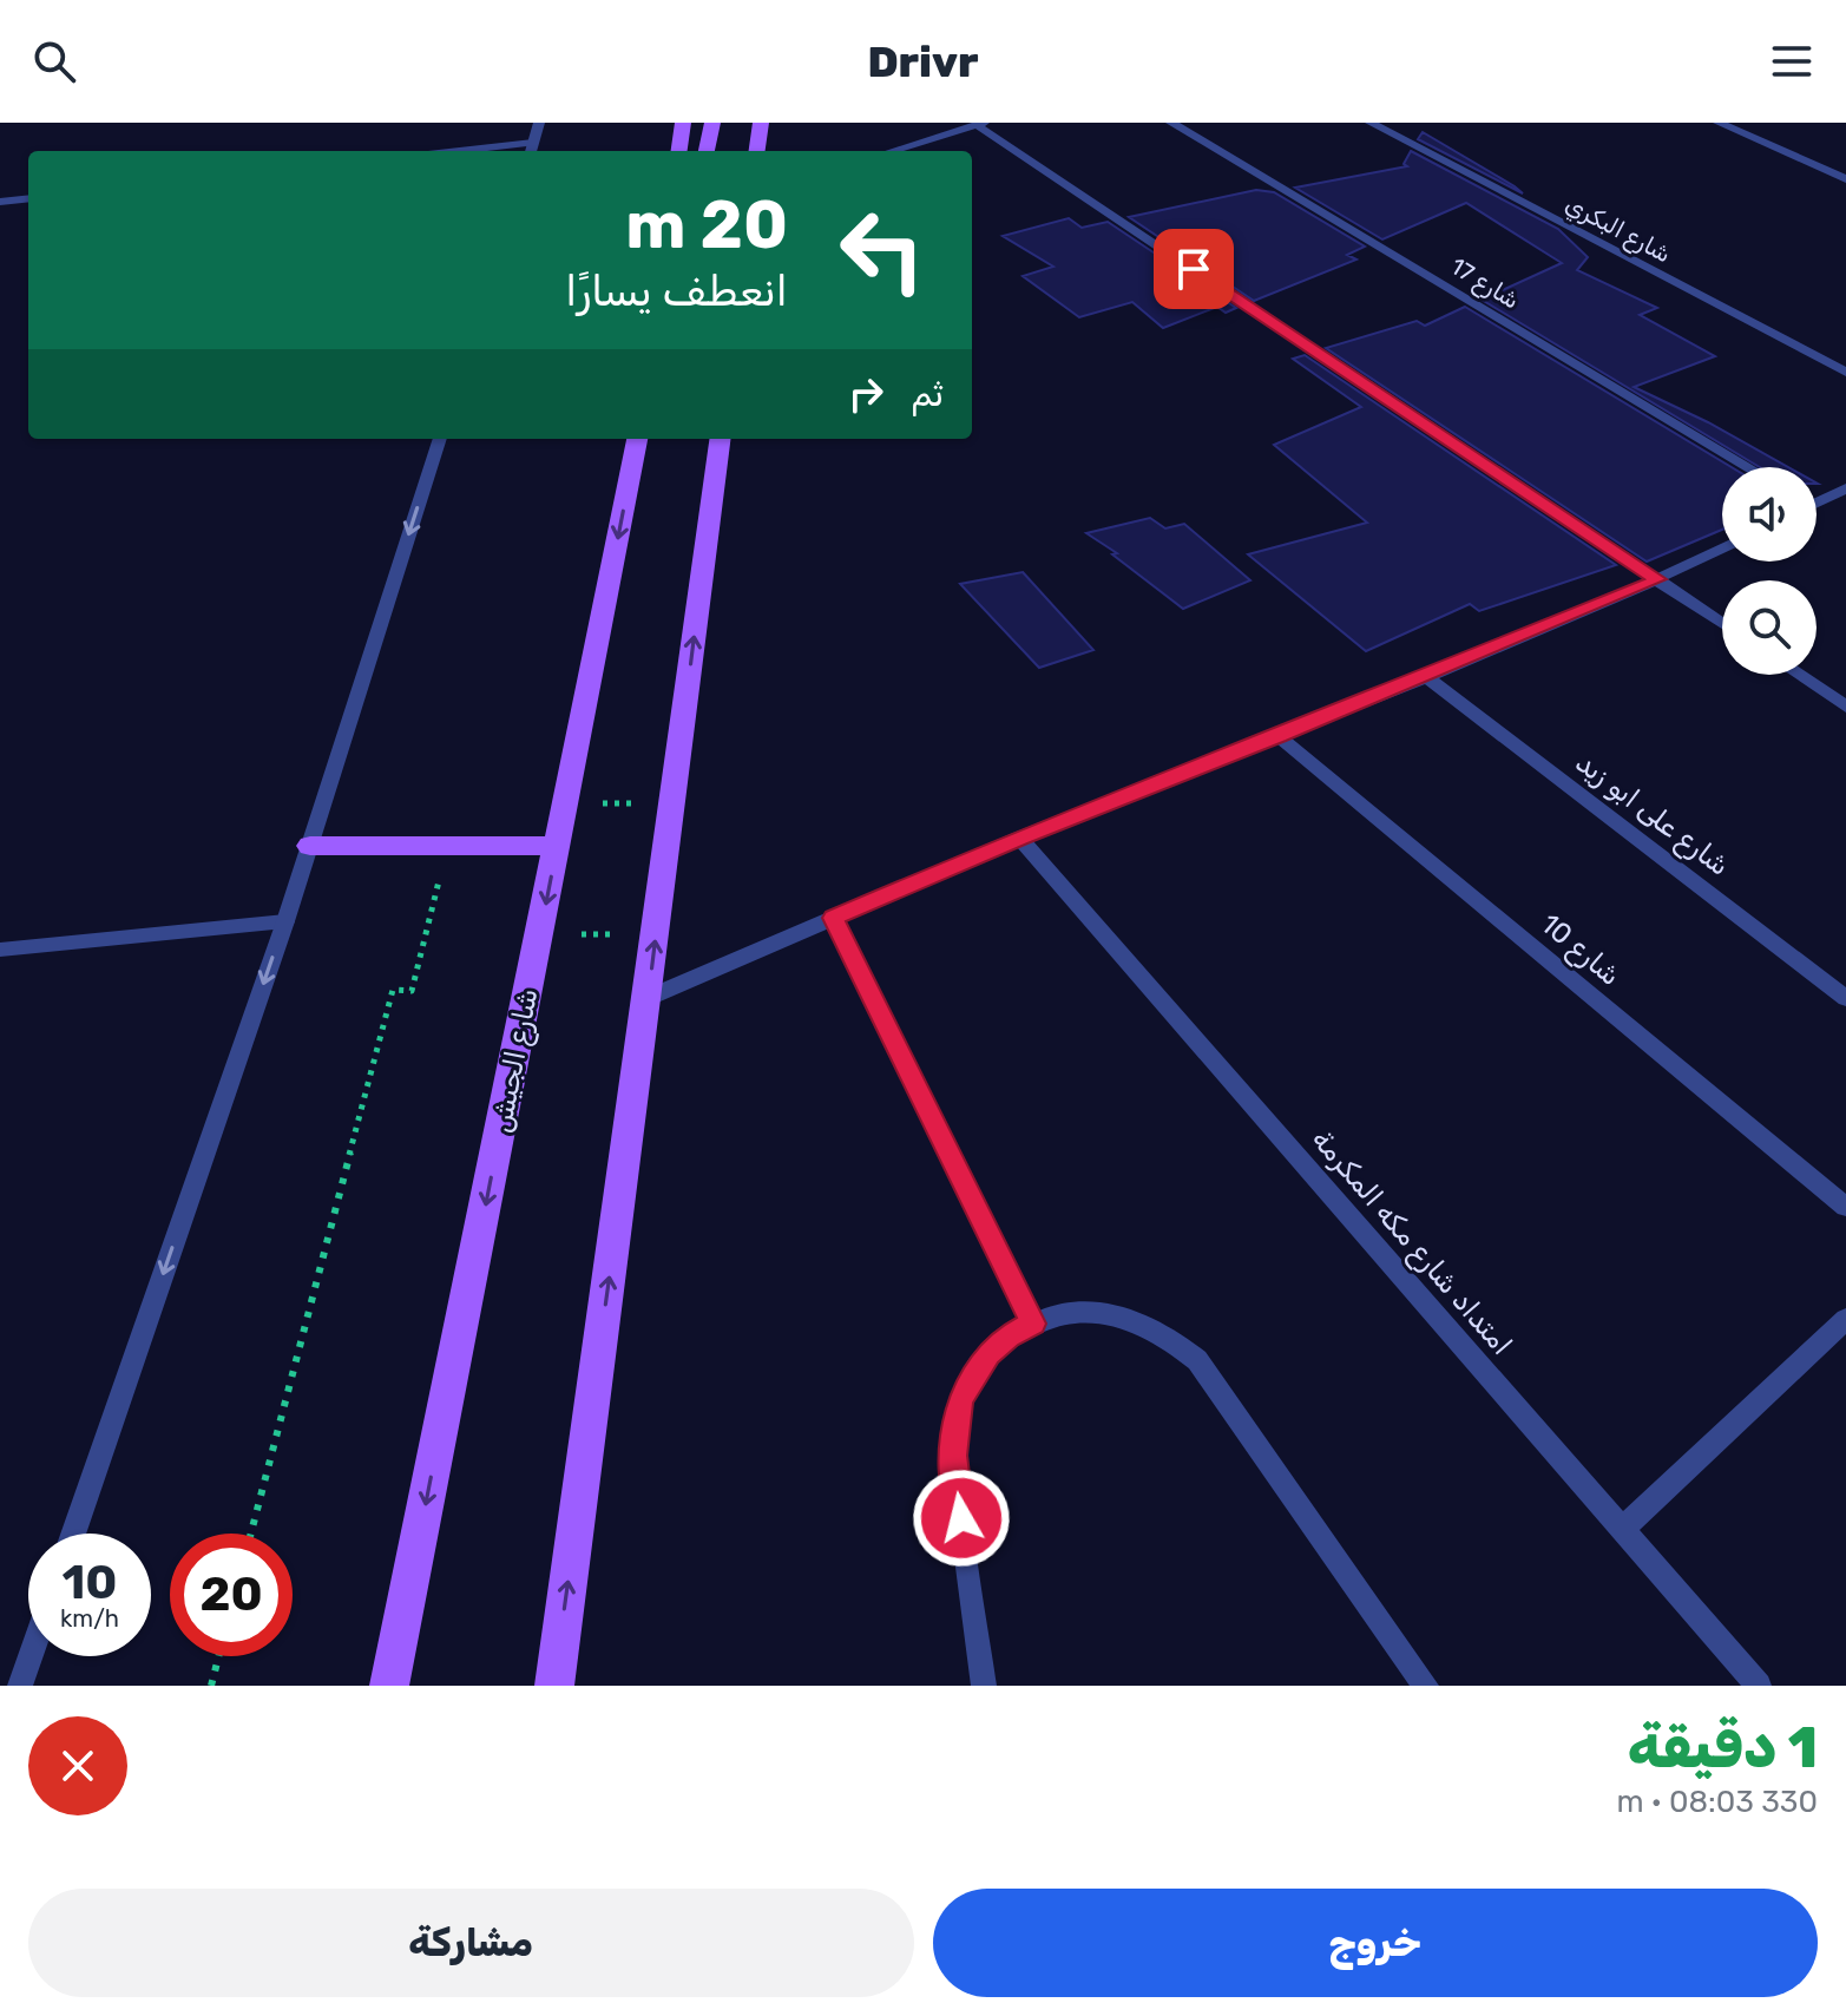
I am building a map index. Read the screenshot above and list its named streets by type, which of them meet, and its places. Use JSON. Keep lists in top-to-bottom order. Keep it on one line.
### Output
{"streets":{"main road":["شارع الجيش"],"street":["شارع البكري","شارع 17","شارع على ابو زيد","شارع 10","امتداد شارع مكه المكرمة"]},"page":{"header":"Drivr","turn":["20 m","انعطف يسارًا"],"then":"ثم","speed":"10 km/h","limit":"20","heading":["1 دقيقة","330 m · 08:03"],"buttons":["خروج","مشاركة"]}}
